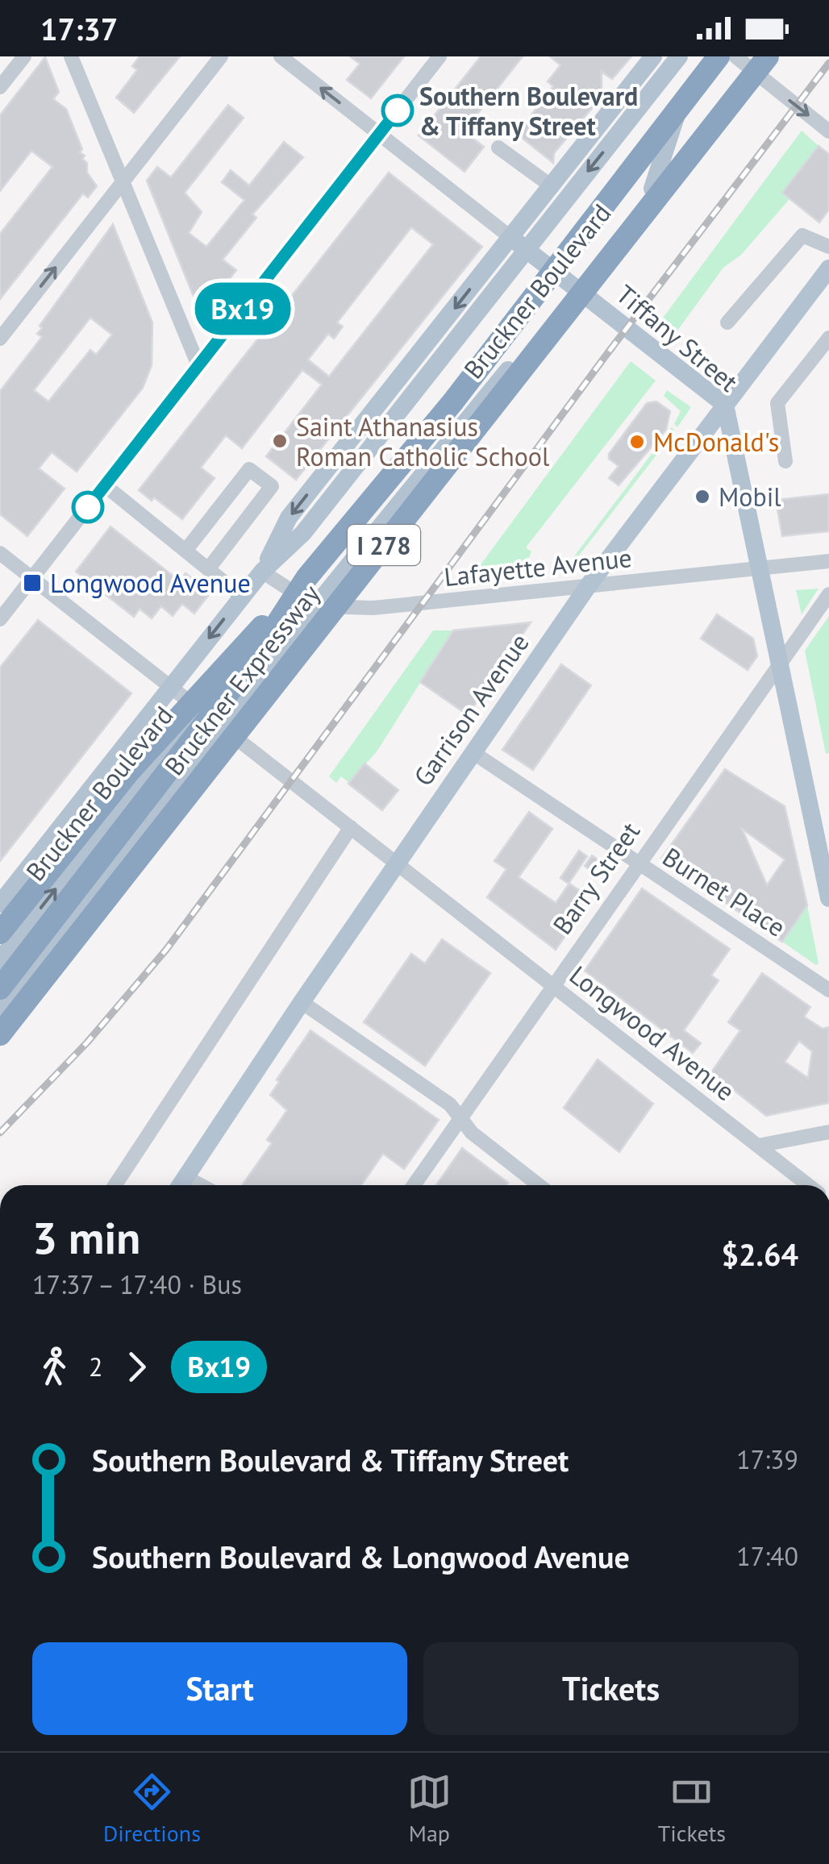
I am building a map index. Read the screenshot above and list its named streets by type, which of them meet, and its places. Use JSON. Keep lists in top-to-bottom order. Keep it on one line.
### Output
{"streets":{"highway":["I 278","Bruckner Expressway"],"main road":["Bruckner Boulevard","Tiffany Street","Garrison Avenue"],"street":["Lafayette Avenue","Barry Street","Burnet Place","Longwood Avenue"]},"crossings":[["Bruckner Boulevard","Tiffany Street"],["Bruckner Boulevard","Lafayette Avenue"],["Bruckner Boulevard","Bruckner Expressway"],["Bruckner Boulevard","Longwood Avenue"],["Tiffany Street","Lafayette Avenue"],["Tiffany Street","Garrison Avenue"],["Tiffany Street","Barry Street"],["Lafayette Avenue","Bruckner Expressway"],["Lafayette Avenue","Garrison Avenue"],["Garrison Avenue","Burnet Place"],["Garrison Avenue","Longwood Avenue"],["Barry Street","Burnet Place"],["Barry Street","Longwood Avenue"]],"places":{"other":["Southern Boulevard & Tiffany Street","Saint Athanasius Roman Catholic School","McDonald's","Mobil"],"transit":["Longwood Avenue"]},"lines":["bus line Bx19"],"page":{"status":"17:37","on_map":"Bx19","heading":["3 min","17:37 – 17:40 · Bus","$2.64"],"legs":["2","Bx19"],"list":[{"name":"Southern Boulevard & Tiffany Street","value":"17:39"},{"name":"Southern Boulevard & Longwood Avenue","value":"17:40"}],"buttons":["Start","Tickets"],"tabs":["Directions","Map","Tickets"]}}
